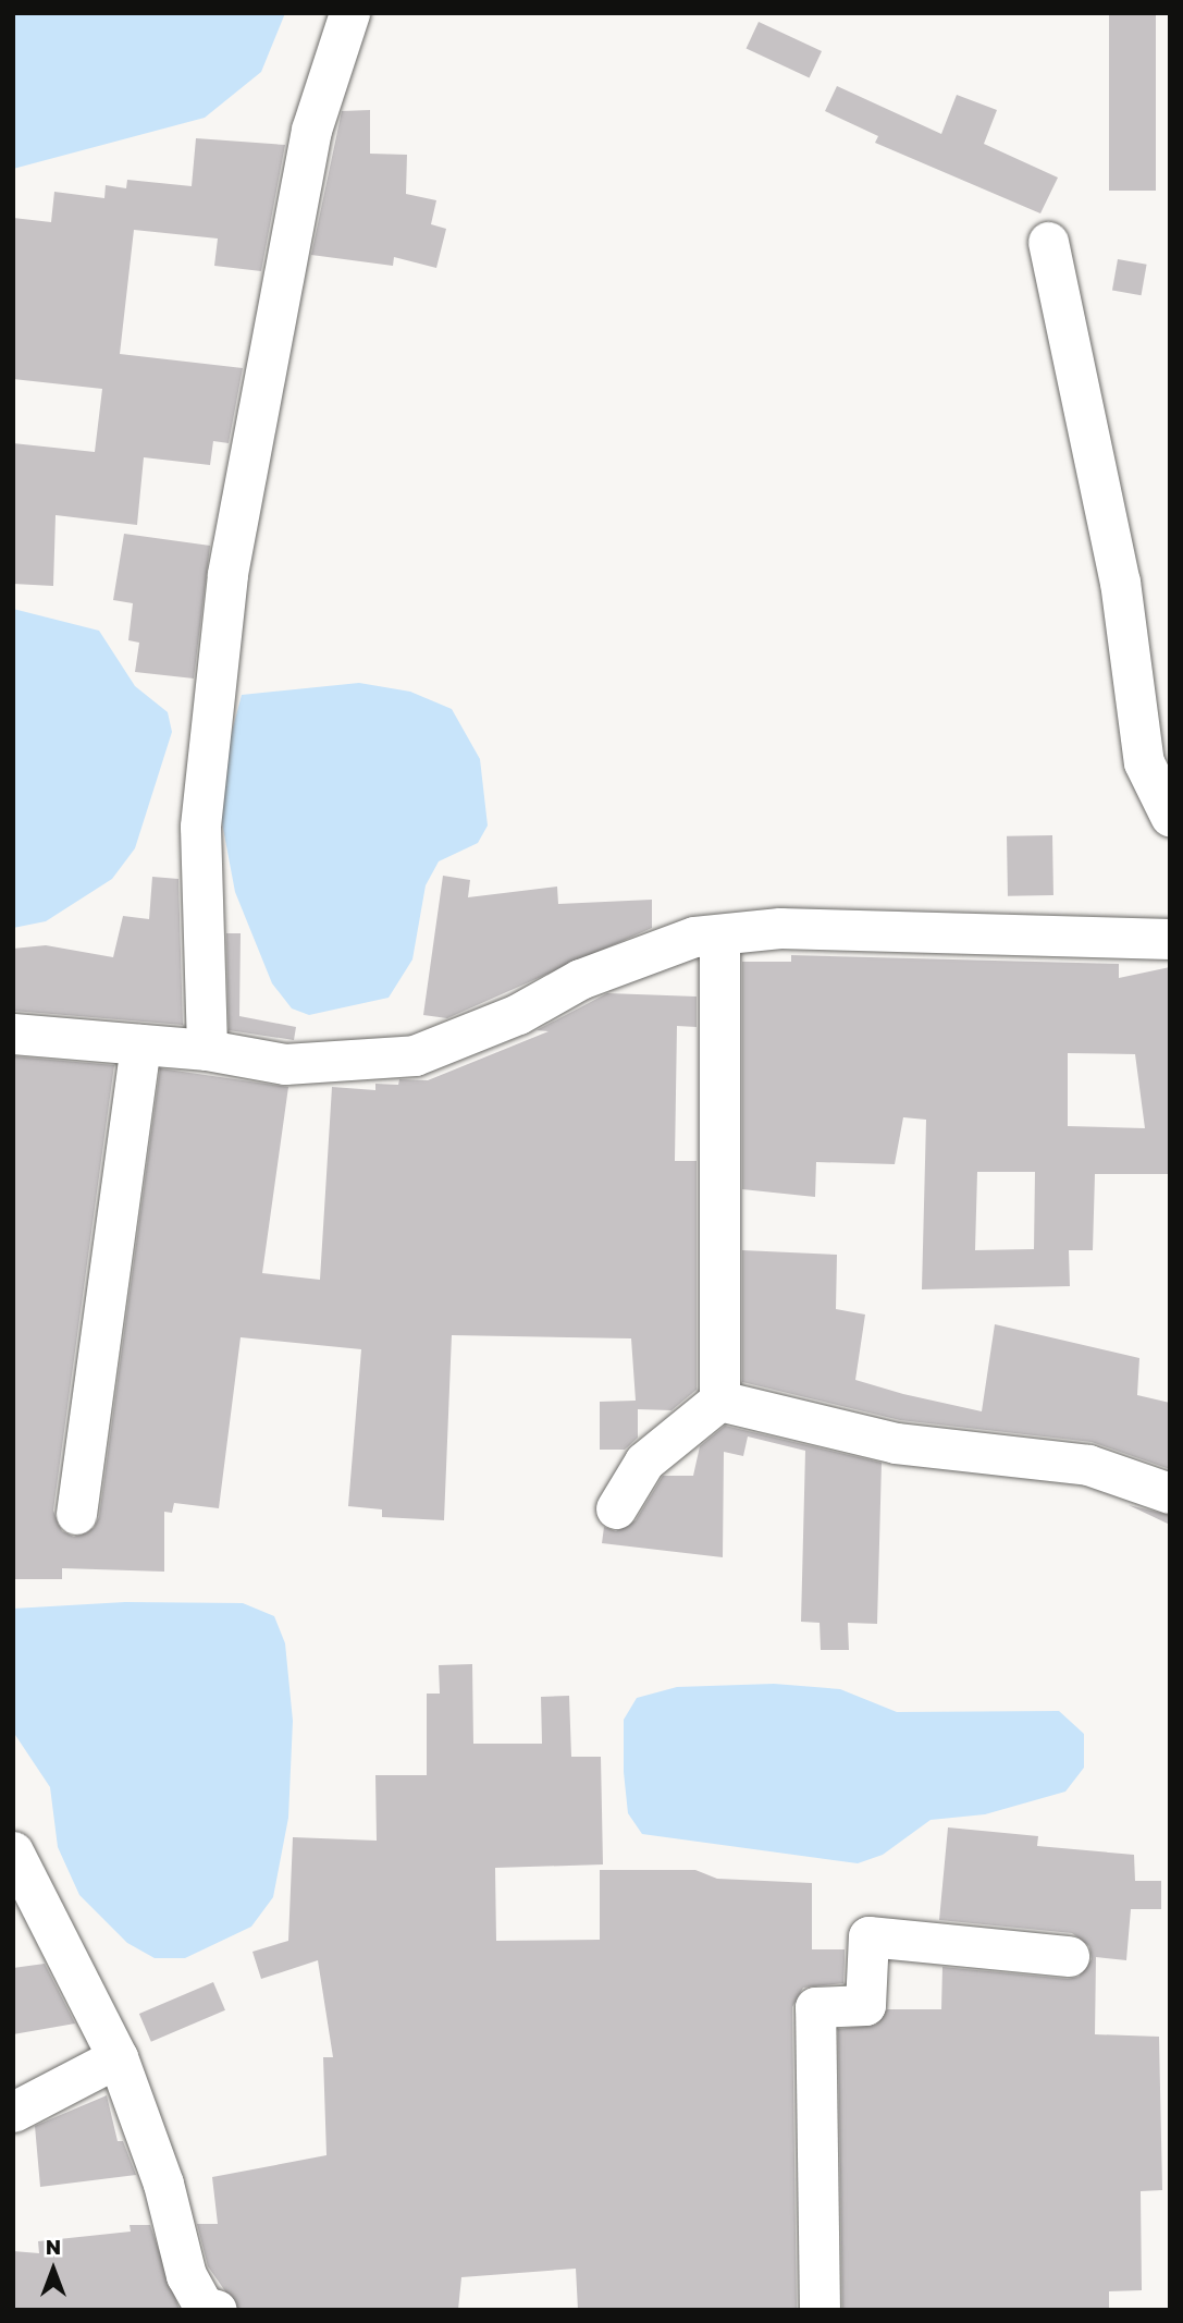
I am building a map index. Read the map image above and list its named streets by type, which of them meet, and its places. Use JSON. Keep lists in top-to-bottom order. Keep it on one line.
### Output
{"north":"top"}
